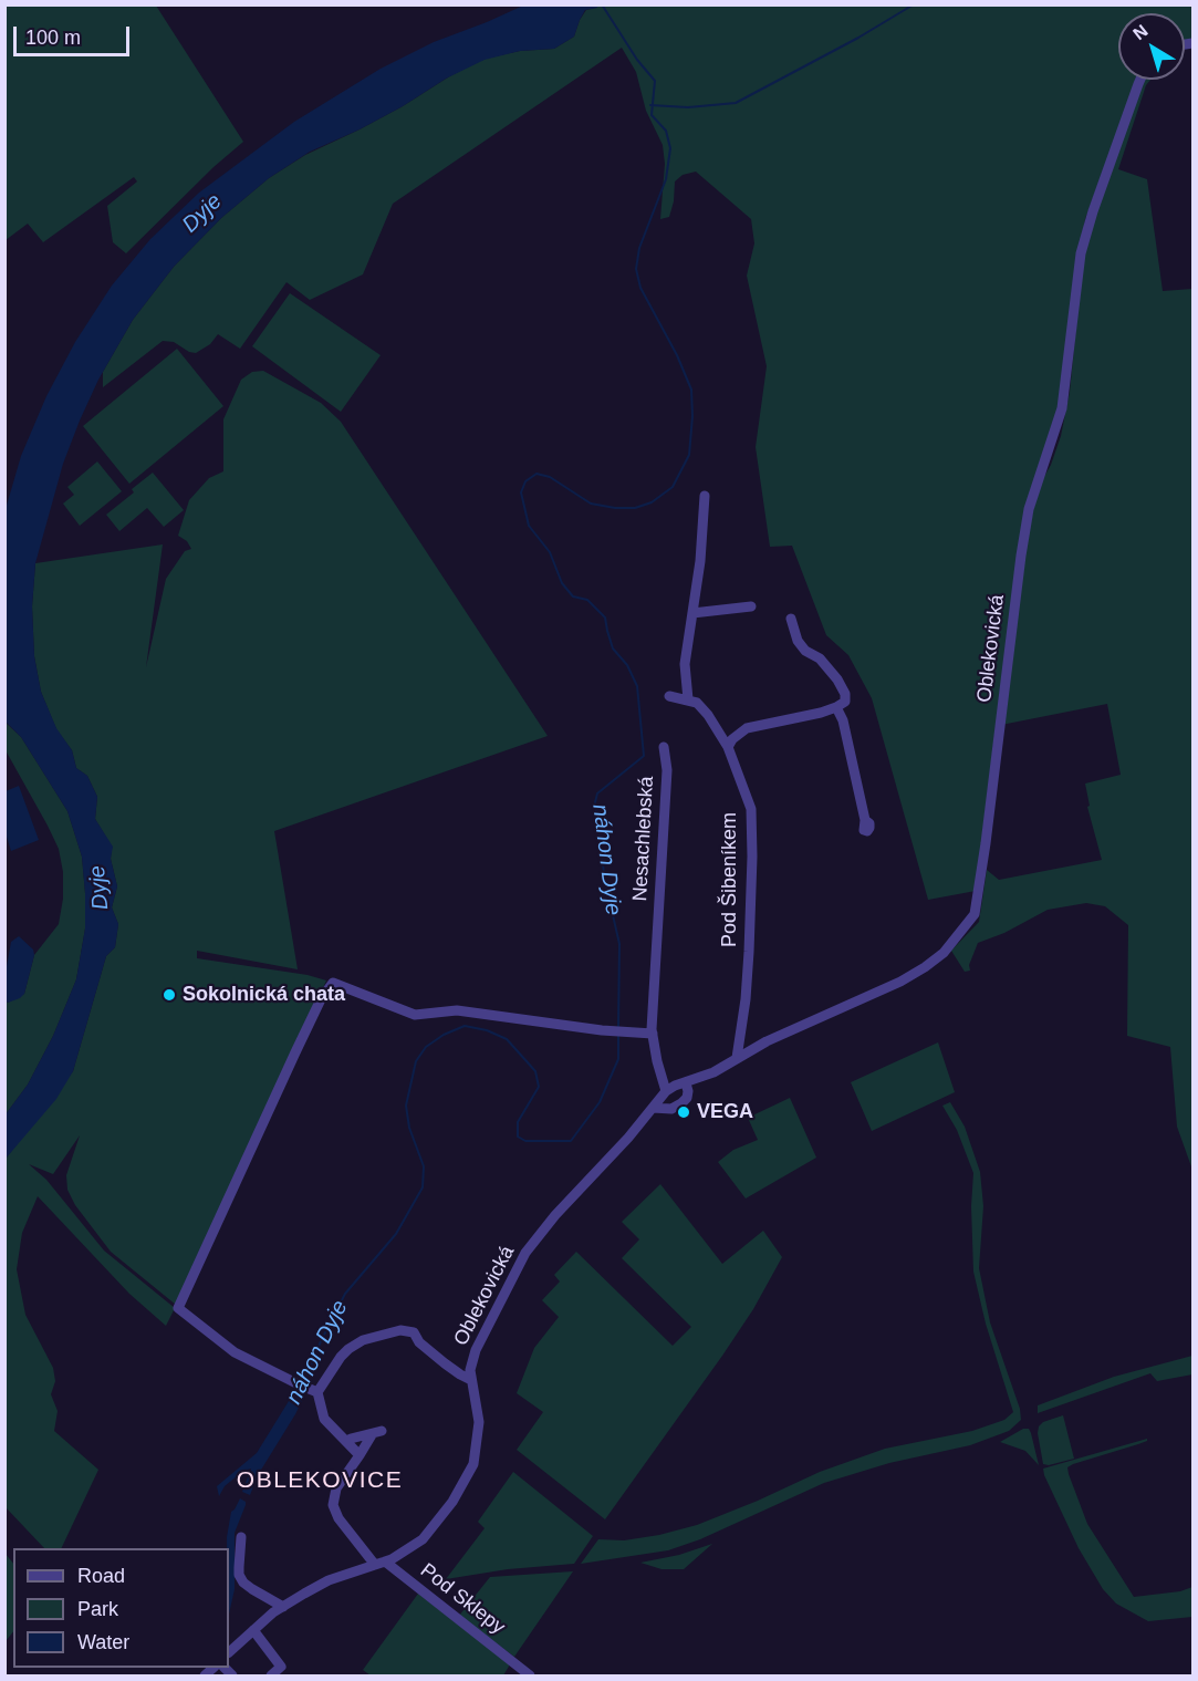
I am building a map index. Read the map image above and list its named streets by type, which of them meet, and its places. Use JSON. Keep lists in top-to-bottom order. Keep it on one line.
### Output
{"streets":{"street":["Oblekovická","Nesachlebská","Pod Šibeníkem","Pod Sklepy"]},"crossings":[["Oblekovická","Nesachlebská"],["Oblekovická","Pod Šibeníkem"],["Oblekovická","Pod Sklepy"]],"districts":["OBLEKOVICE"],"water":["Dyje","náhon Dyje"],"places":["Sokolnická chata","VEGA"],"legend":["Road","Park","Water"],"scale_bar":"100 m","north":"top left"}
